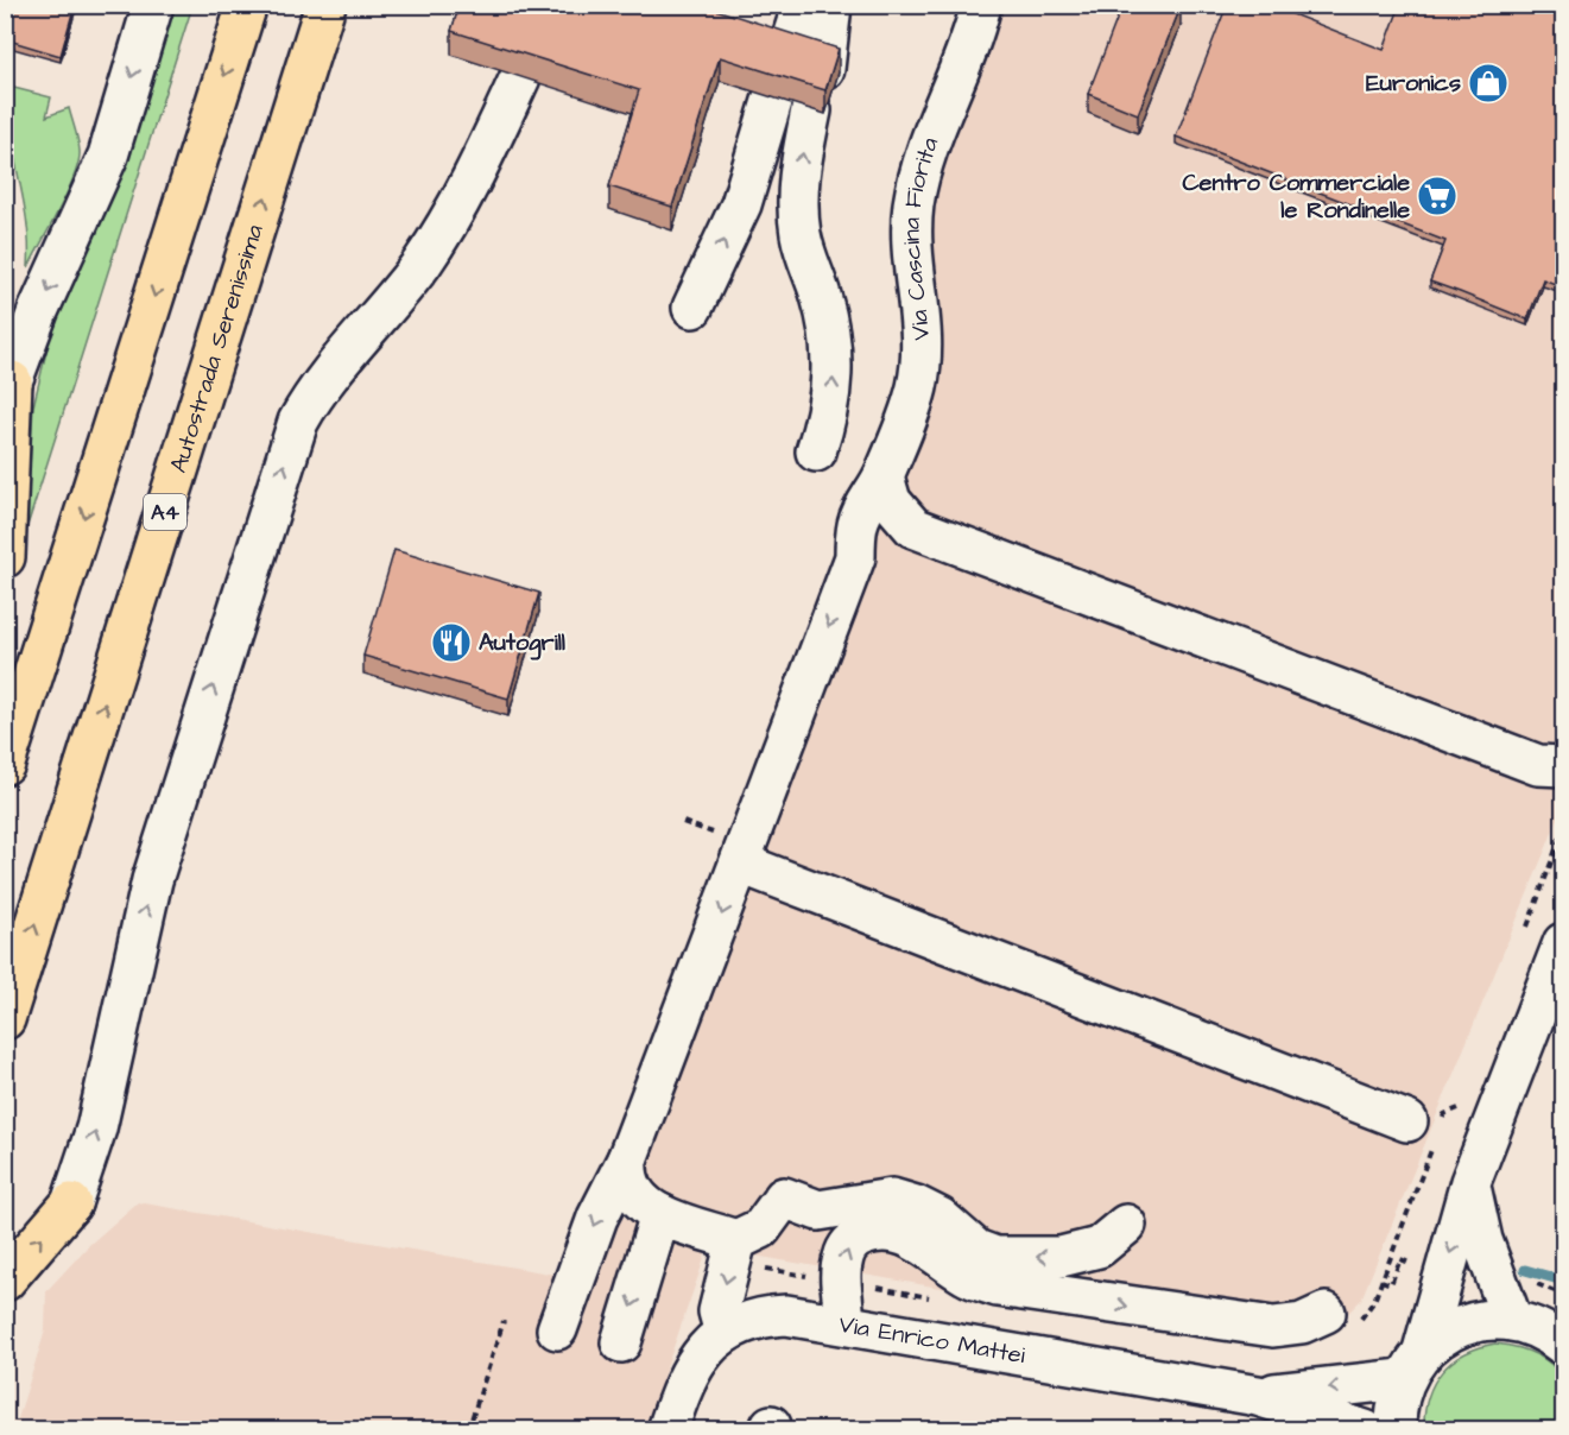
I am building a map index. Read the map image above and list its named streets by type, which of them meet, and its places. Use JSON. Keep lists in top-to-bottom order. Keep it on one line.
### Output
{"streets":{"highway":["Autostrada Serenissima","A4"],"street":["Via Cascina Fiorita","Via Enrico Mattei"]},"places":{"shop":["Euronics"],"supermarket":["Centro Commerciale le Rondinelle"],"restaurant":["Autogrill"]}}
